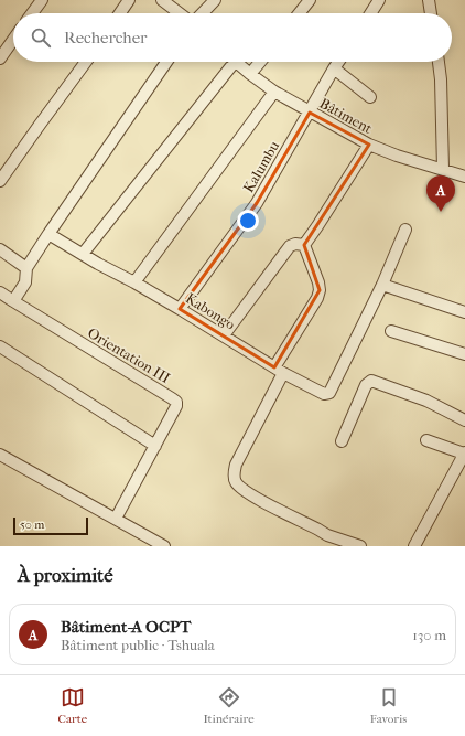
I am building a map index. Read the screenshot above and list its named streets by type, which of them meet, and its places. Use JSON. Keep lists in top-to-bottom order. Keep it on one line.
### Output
{"streets":{"street":["Bâtiment","Kalumbu","Kabongo","Orientation III"]},"crossings":[["Bâtiment","Kalumbu"],["Kalumbu","Kabongo"]],"scale_bar":"50 m","page":{"search":"Rechercher","pins":"A","scale":"50 m","heading":"À proximité","list":[{"mark":"A","name":"Bâtiment-A OCPT","note":"Bâtiment public · Tshuala","value":"130 m"}],"nav":["Carte","Itinéraire","Favoris"]}}
